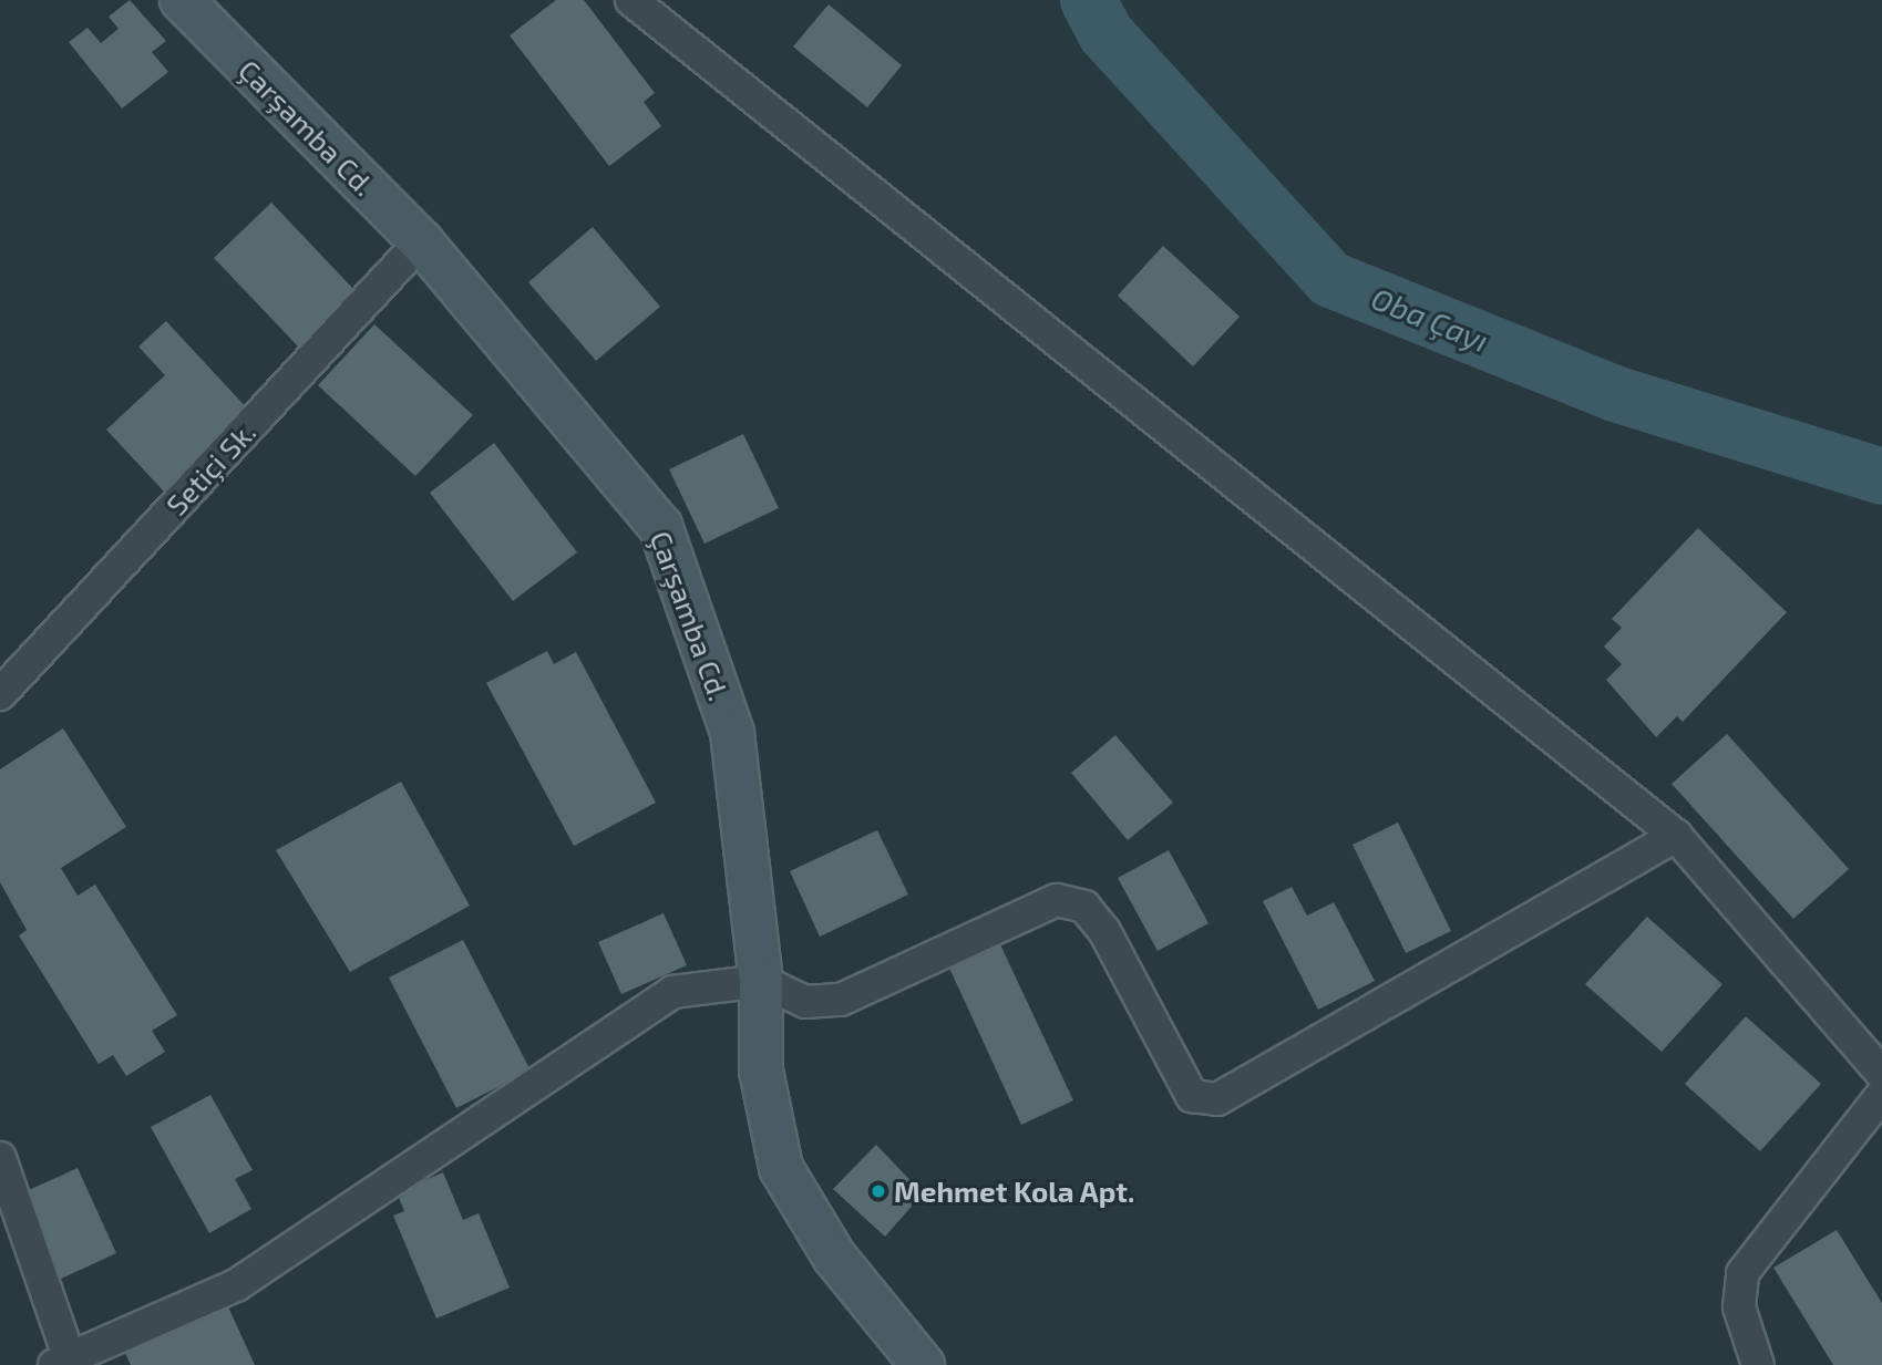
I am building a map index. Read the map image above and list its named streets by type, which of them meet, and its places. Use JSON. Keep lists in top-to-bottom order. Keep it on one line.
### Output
{"streets":{"street":["Çarşamba Cd.","Setiçi Sk."]},"crossings":[["Çarşamba Cd.","Setiçi Sk."]],"water":["Oba Çayı"],"places":["Mehmet Kola Apt."]}
